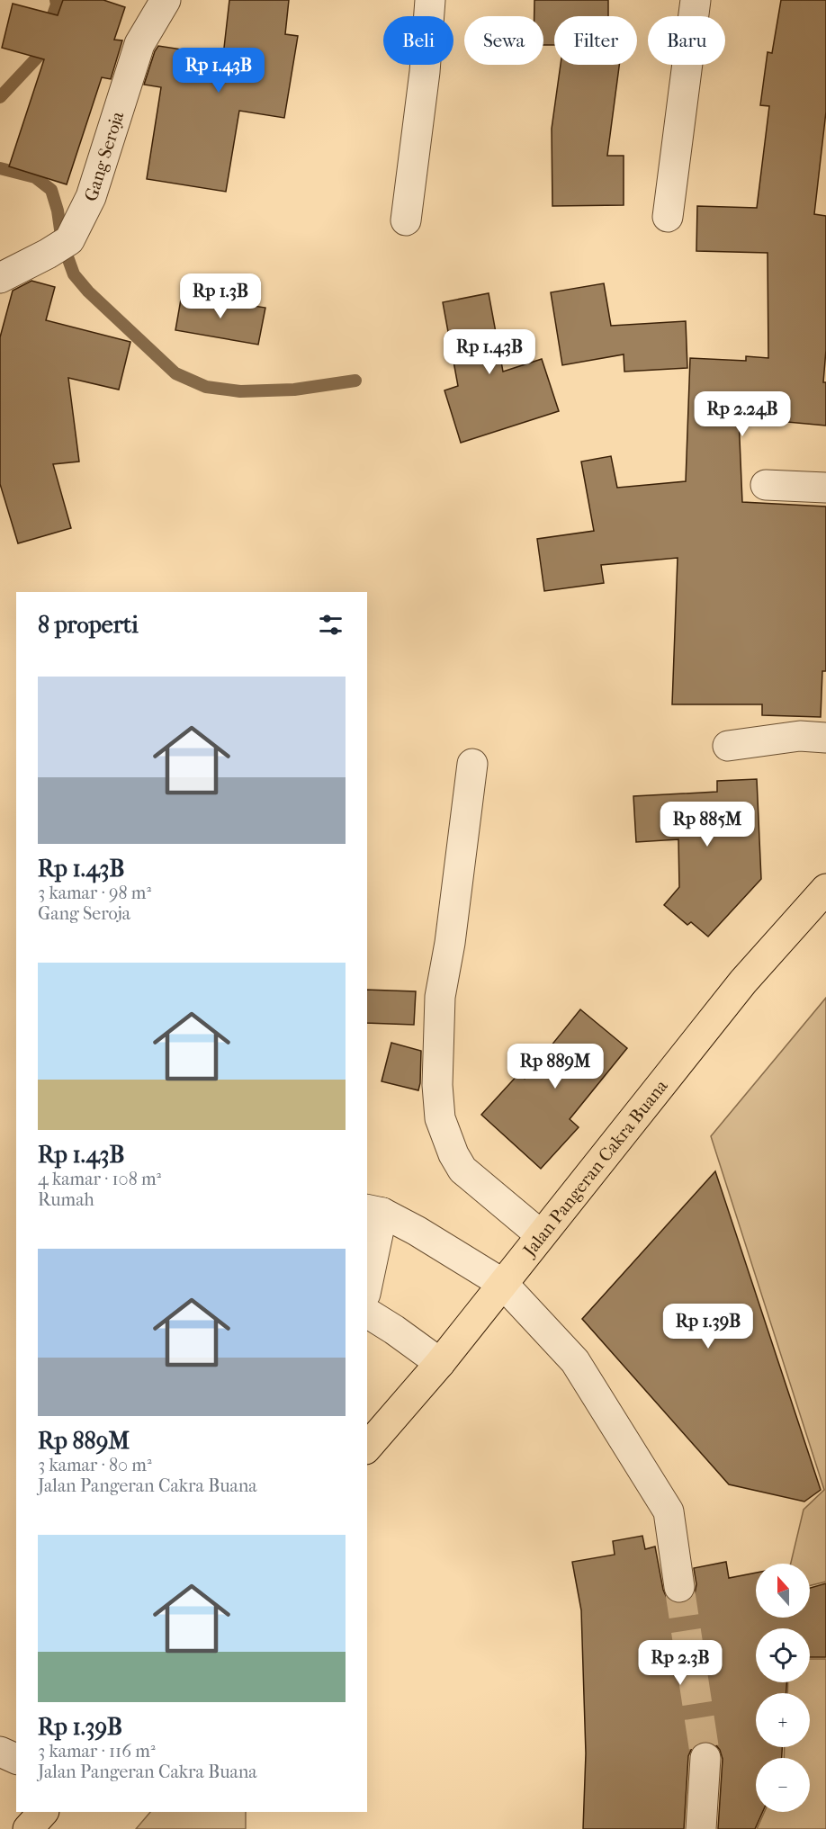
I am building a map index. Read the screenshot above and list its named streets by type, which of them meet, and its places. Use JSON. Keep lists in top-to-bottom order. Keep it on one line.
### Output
{"streets":{"main road":["Jalan Pangeran Cakra Buana"],"street":["Gang Seroja"]},"north":"top","page":{"chip":["Beli","Sewa","Filter","Baru"],"price":["Rp 1.43B","Rp 1.3B","Rp 1.43B","Rp 2.24B","Rp 885M","Rp 889M","Rp 1.39B","Rp 2.3B"],"heading":"8 properti","list":[{"name":"Rp 1.43B","note":"3 kamar · 98 m² · Gang Seroja"},{"name":"Rp 1.43B","note":"4 kamar · 108 m² · Rumah"},{"name":"Rp 889M","note":"3 kamar · 80 m² · Jalan Pangeran Cakra Buana"},{"name":"Rp 1.39B","note":"3 kamar · 116 m² · Jalan Pangeran Cakra Buana"}],"map_buttons":["+","−"]}}
